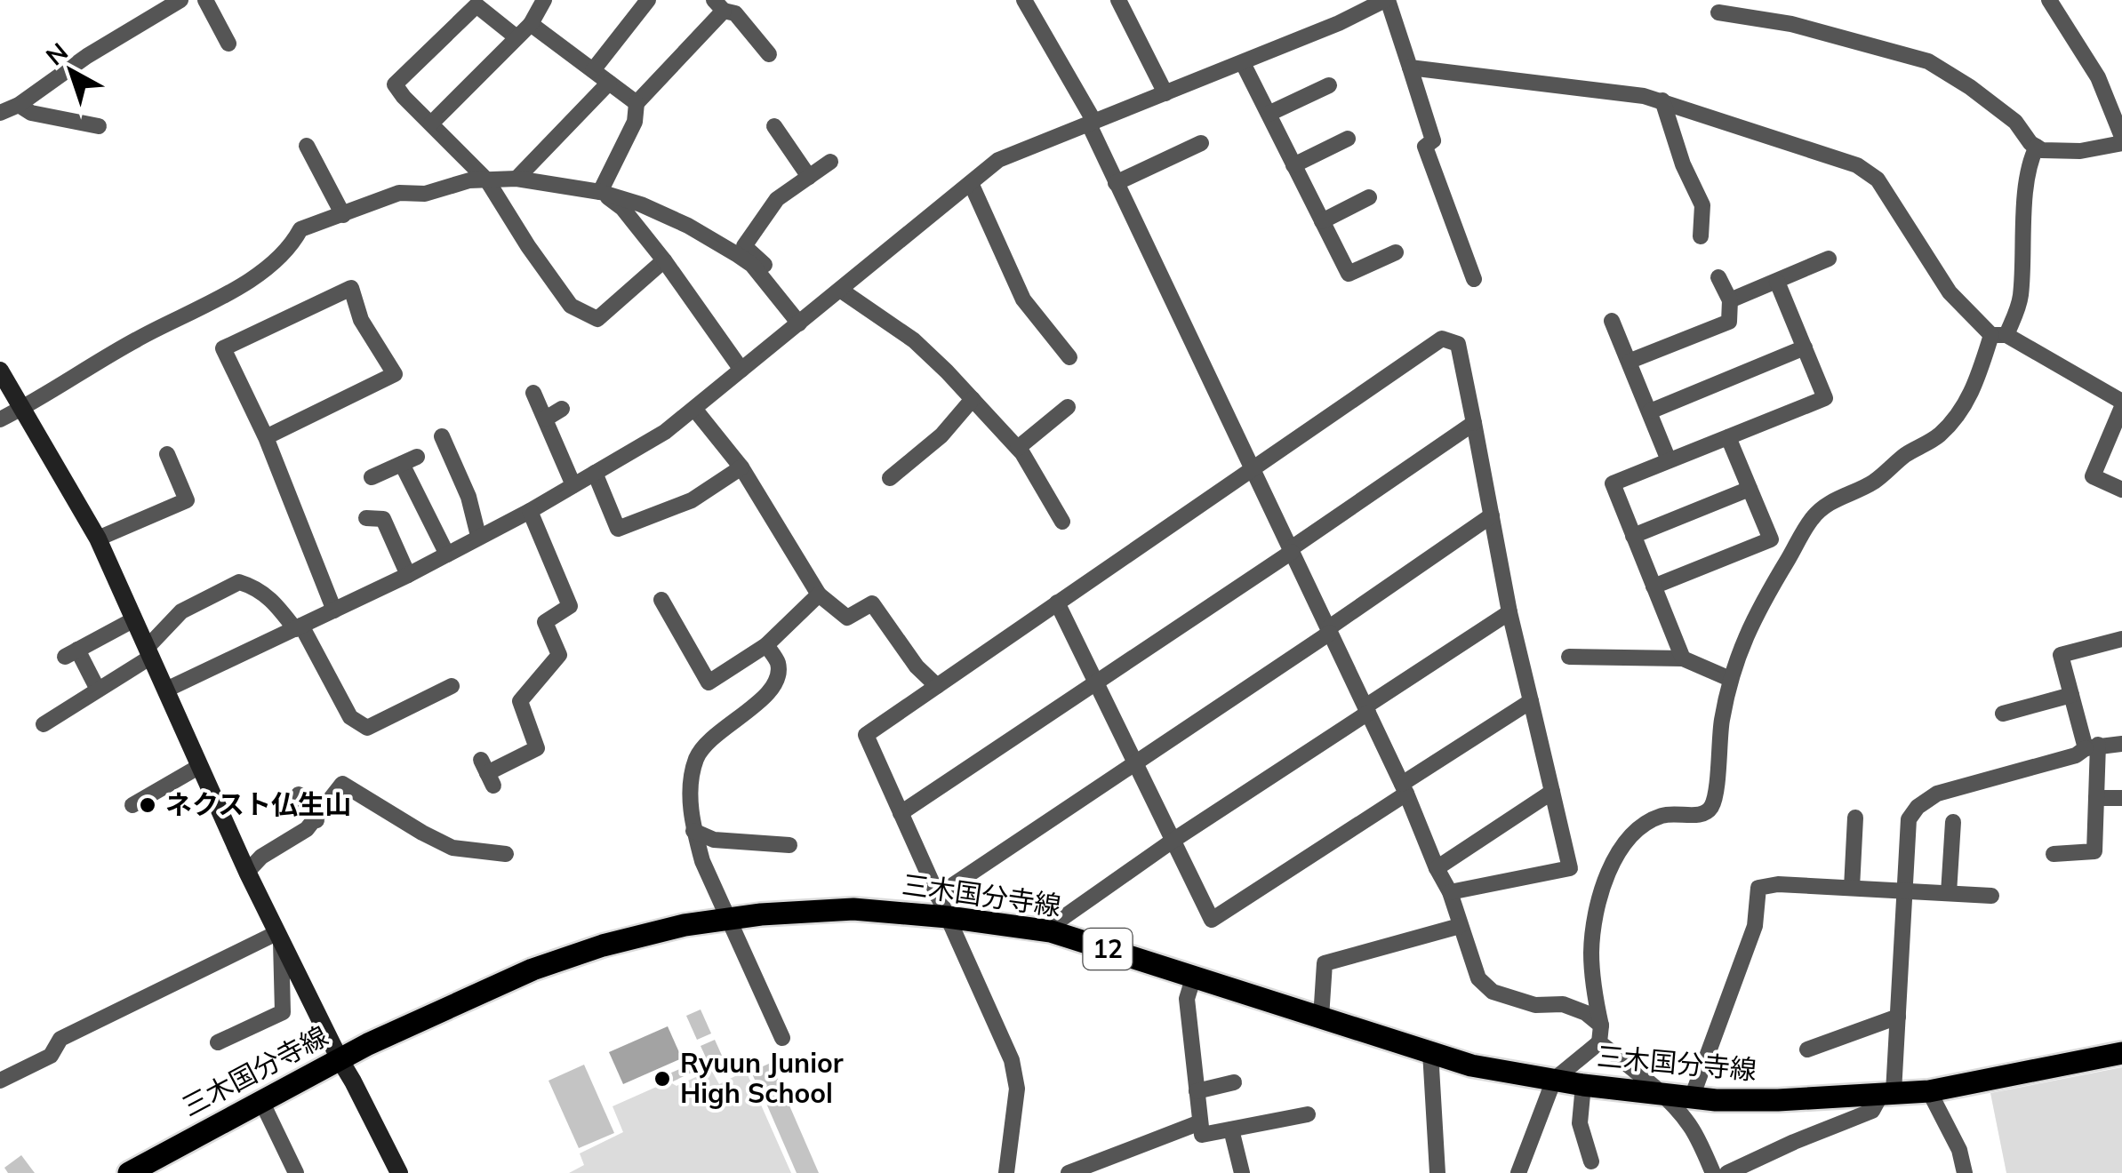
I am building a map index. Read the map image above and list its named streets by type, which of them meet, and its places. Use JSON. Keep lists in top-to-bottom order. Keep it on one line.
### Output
{"streets":{"main road":["三木国分寺線","12"]},"places":["ネクスト仏生山","Ryuun Junior High School"],"north":"top left"}
